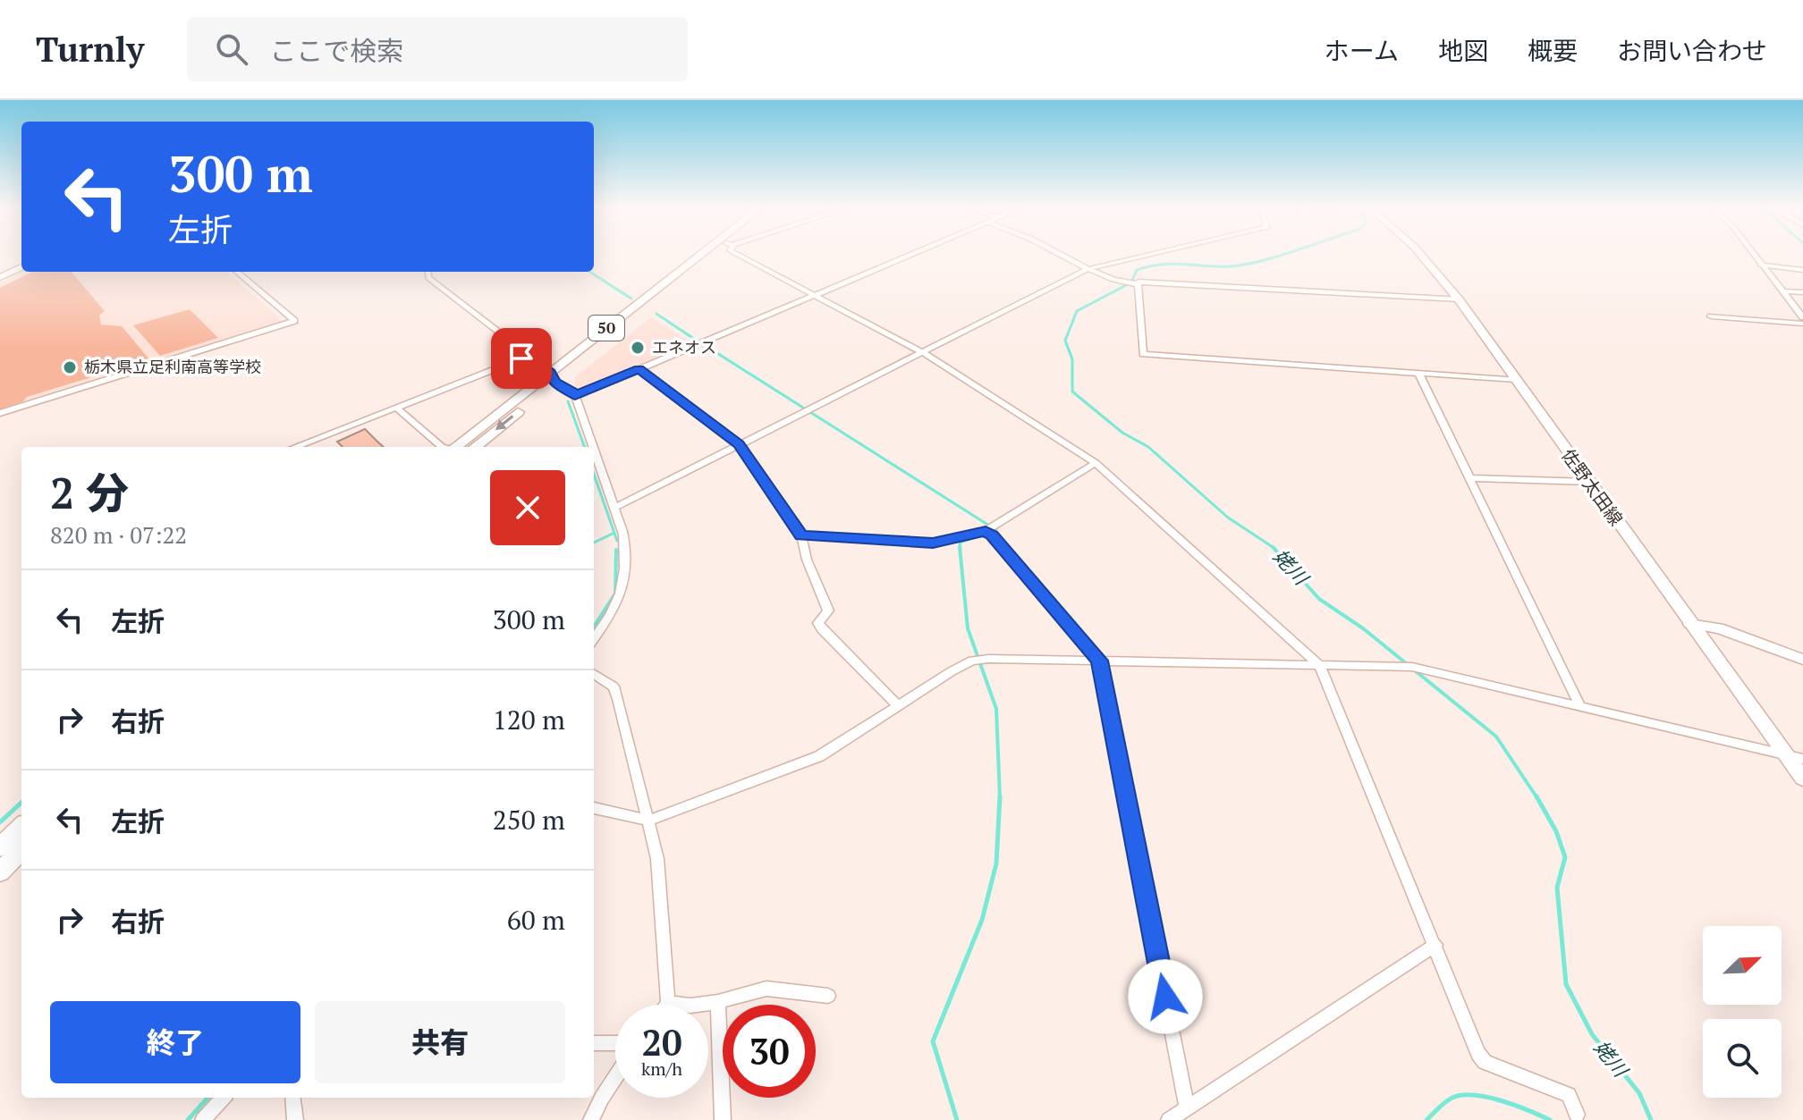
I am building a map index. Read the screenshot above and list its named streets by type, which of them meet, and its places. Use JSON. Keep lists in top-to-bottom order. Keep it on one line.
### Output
{"streets":{"highway":["50"],"main road":["佐野太田線"]},"water":["姥川"],"places":["エネオス","栃木県立足利南高等学校"],"north":"top right","page":{"header":"Turnly","search":"ここで検索","nav":["ホーム","地図","概要","お問い合わせ"],"turn":["300 m","左折"],"heading":["2 分","820 m · 07:22"],"list":[{"name":"左折","value":"300 m"},{"name":"右折","value":"120 m"},{"name":"左折","value":"250 m"},{"name":"右折","value":"60 m"}],"buttons":["終了","共有"],"speed":"20 km/h","limit":"30"}}
